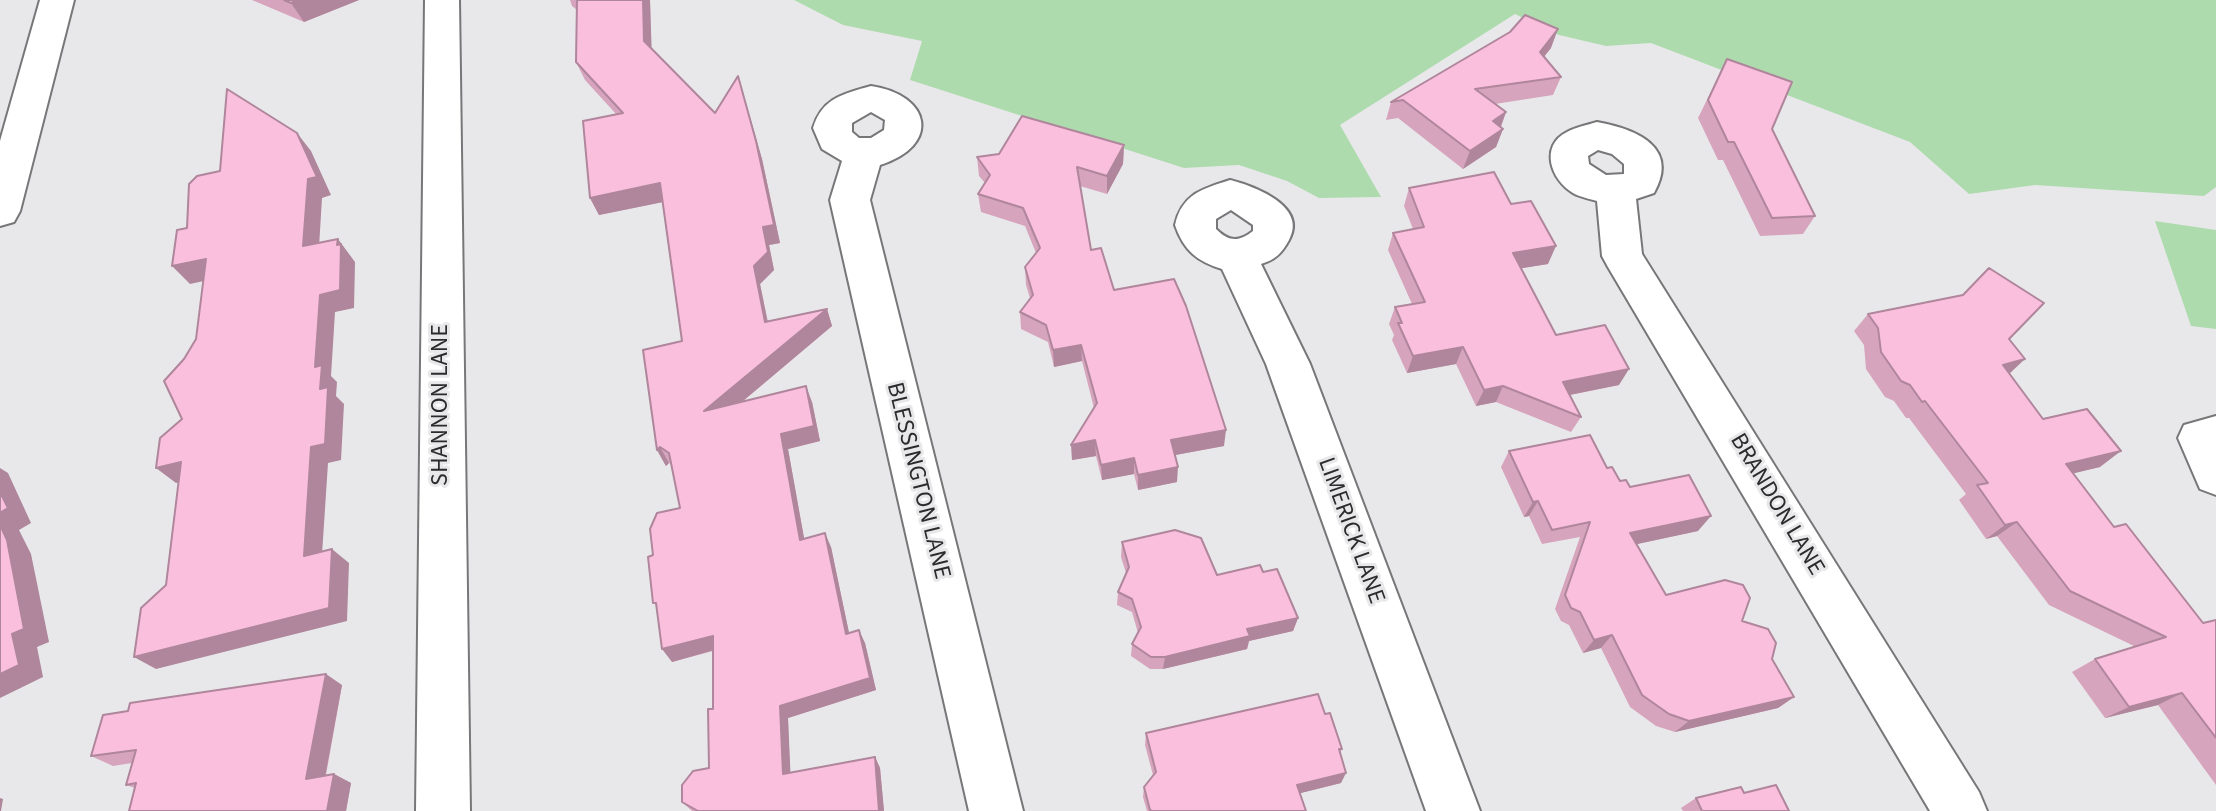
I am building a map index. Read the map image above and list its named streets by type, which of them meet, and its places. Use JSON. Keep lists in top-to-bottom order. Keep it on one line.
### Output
{"streets":{"street":["SHANNON LANE","BLESSINGTON LANE","BRANDON LANE","LIMERICK LANE"]}}
